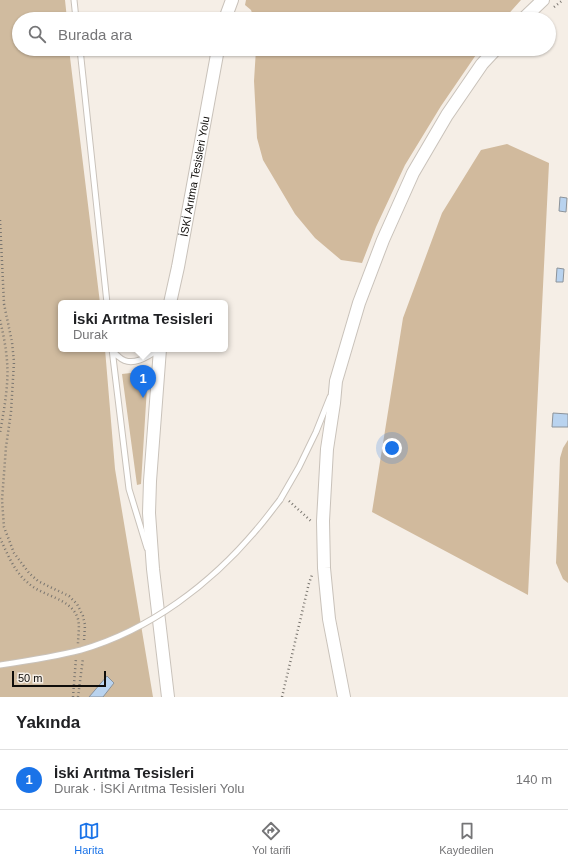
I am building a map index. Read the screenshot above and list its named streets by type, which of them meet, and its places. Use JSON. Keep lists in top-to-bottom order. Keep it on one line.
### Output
{"streets":{"street":["İSKİ Arıtma Tesisleri Yolu"]},"scale_bar":"50 m","page":{"search":"Burada ara","popup":["İski Arıtma Tesisleri","Durak"],"pins":"1","scale":"50 m","heading":"Yakında","list":[{"mark":"1","name":"İski Arıtma Tesisleri","note":"Durak · İSKİ Arıtma Tesisleri Yolu","value":"140 m"}],"nav":["Harita","Yol tarifi","Kaydedilen"]}}
